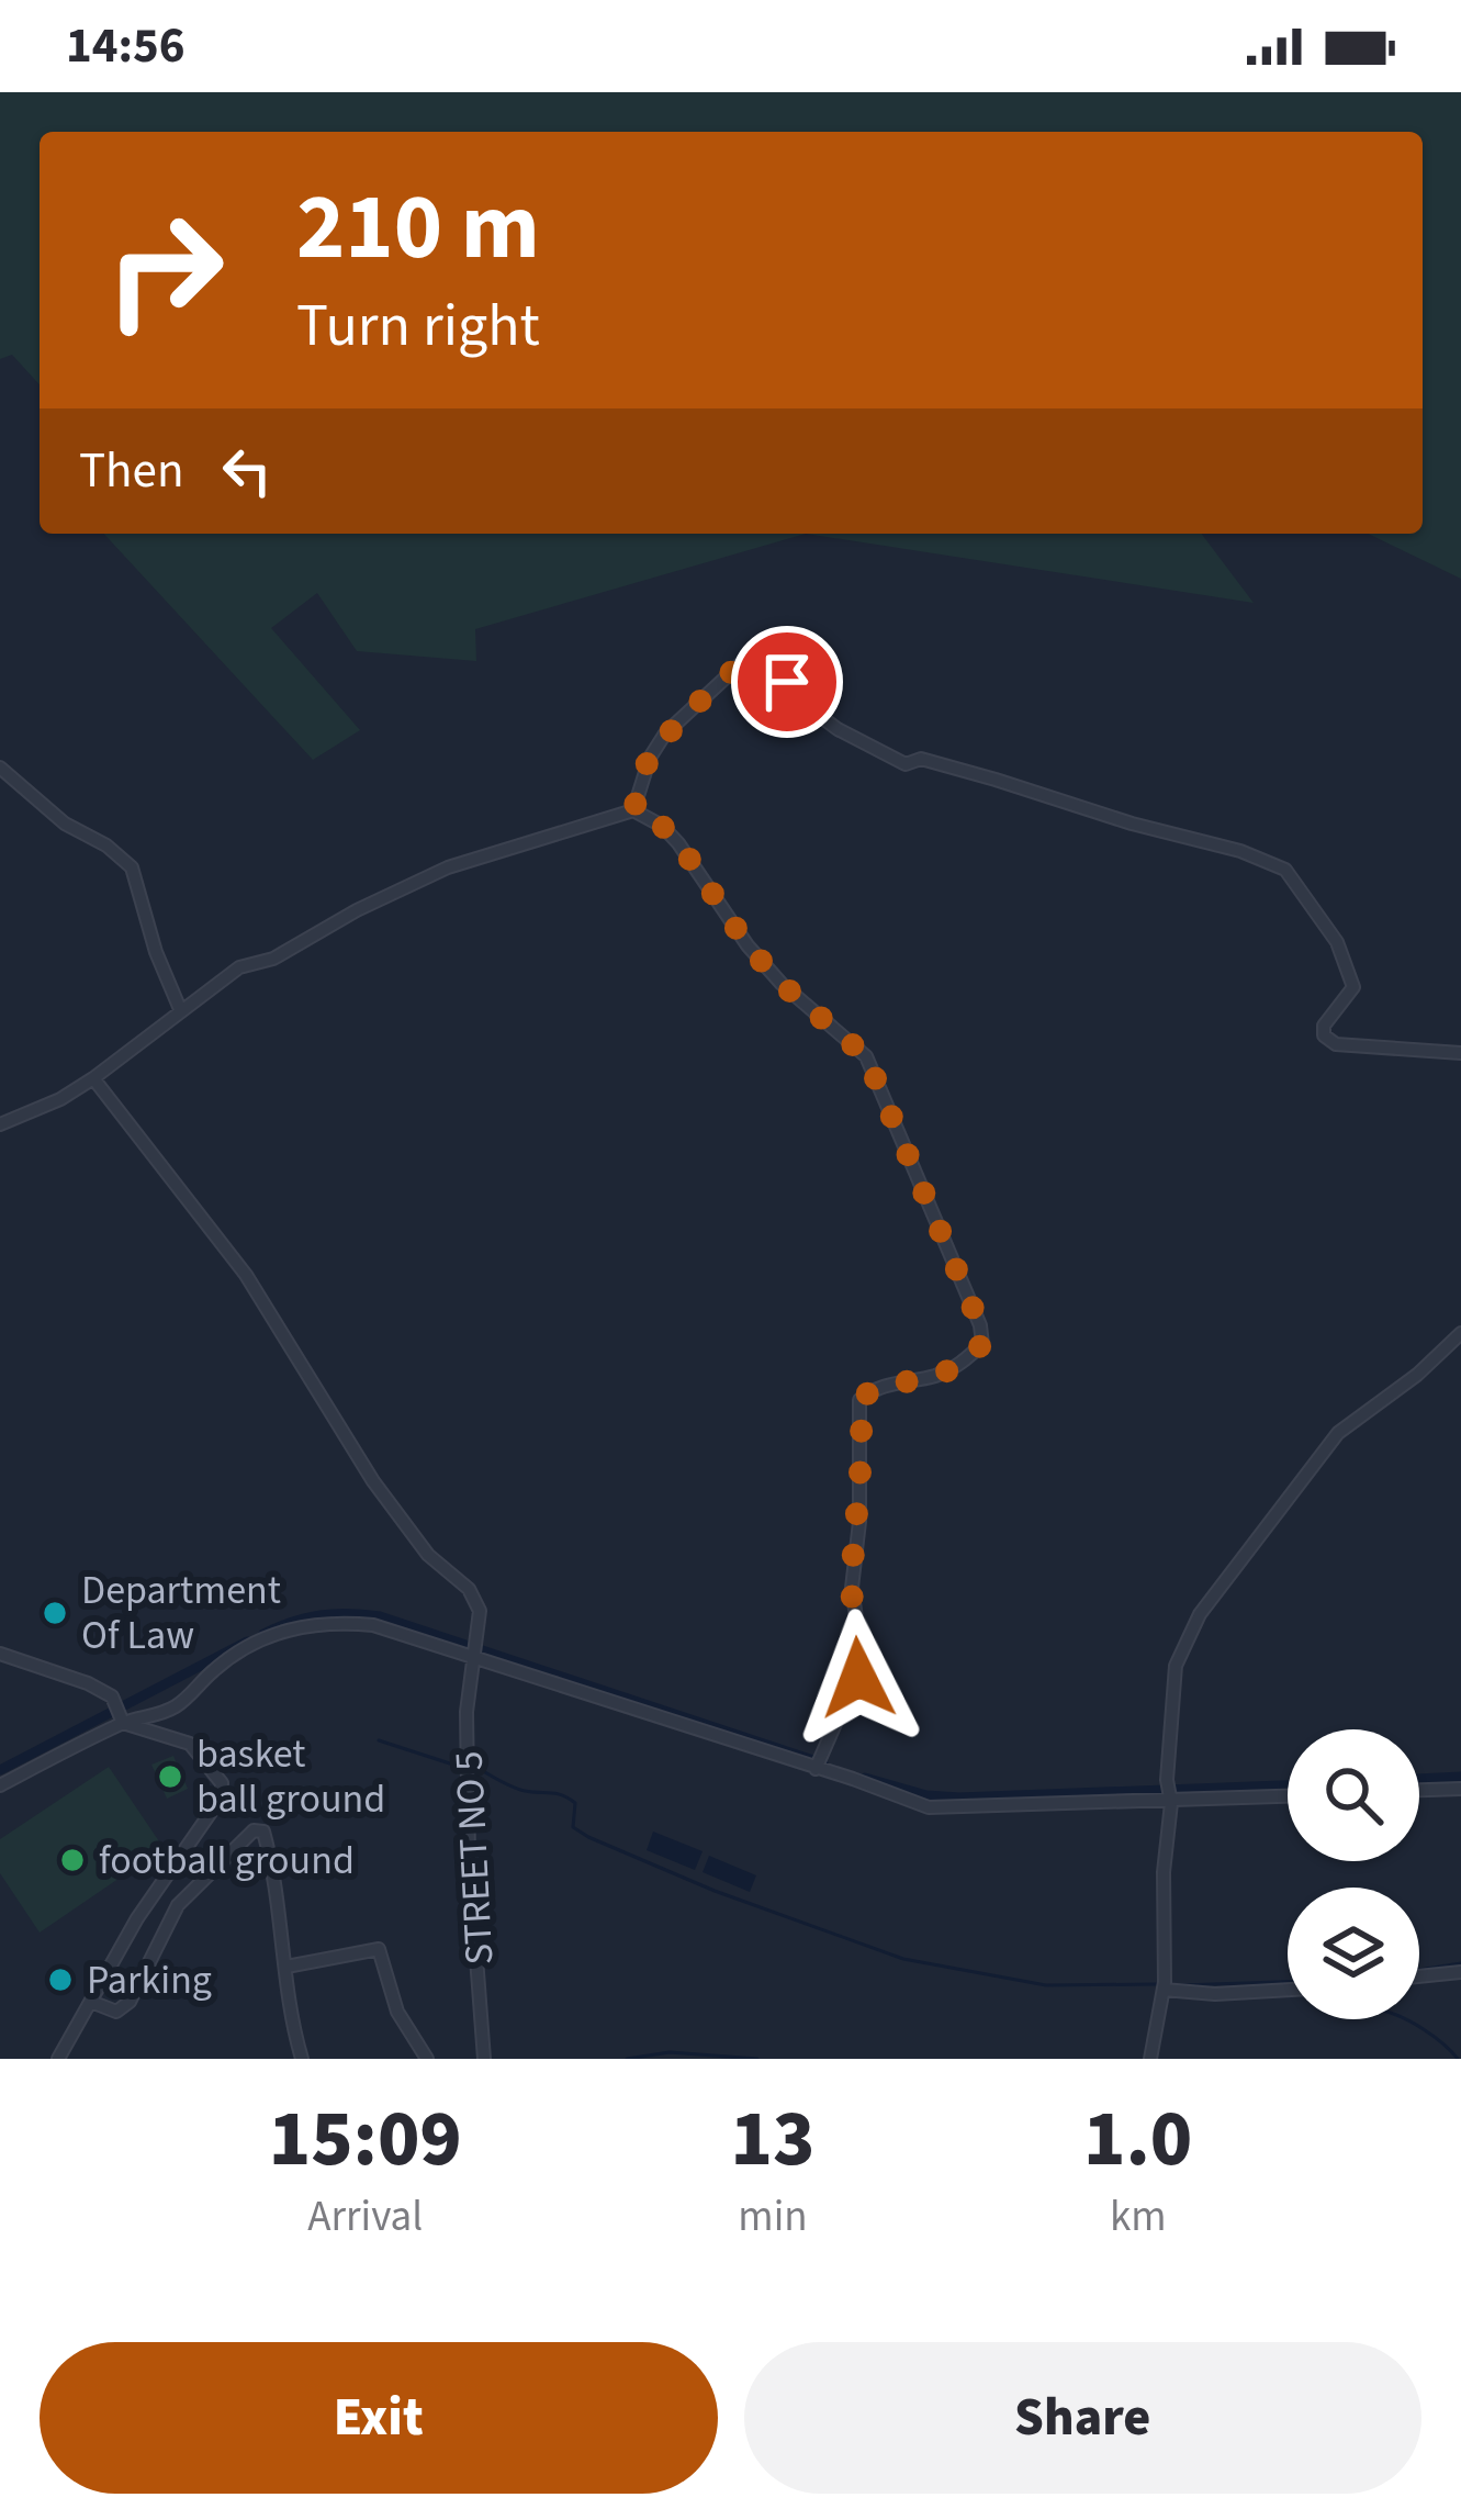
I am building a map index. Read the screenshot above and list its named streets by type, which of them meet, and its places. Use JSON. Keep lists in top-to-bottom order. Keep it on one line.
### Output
{"streets":{"street":["STREET NO 5"]},"places":["Department Of Law","basket ball ground","football ground","Parking"],"page":{"status":"14:56","turn":["210 m","Turn right"],"then":"Then","eta":["15:09","Arrival","13","min","1.0","km"],"buttons":["Exit","Share"]}}
